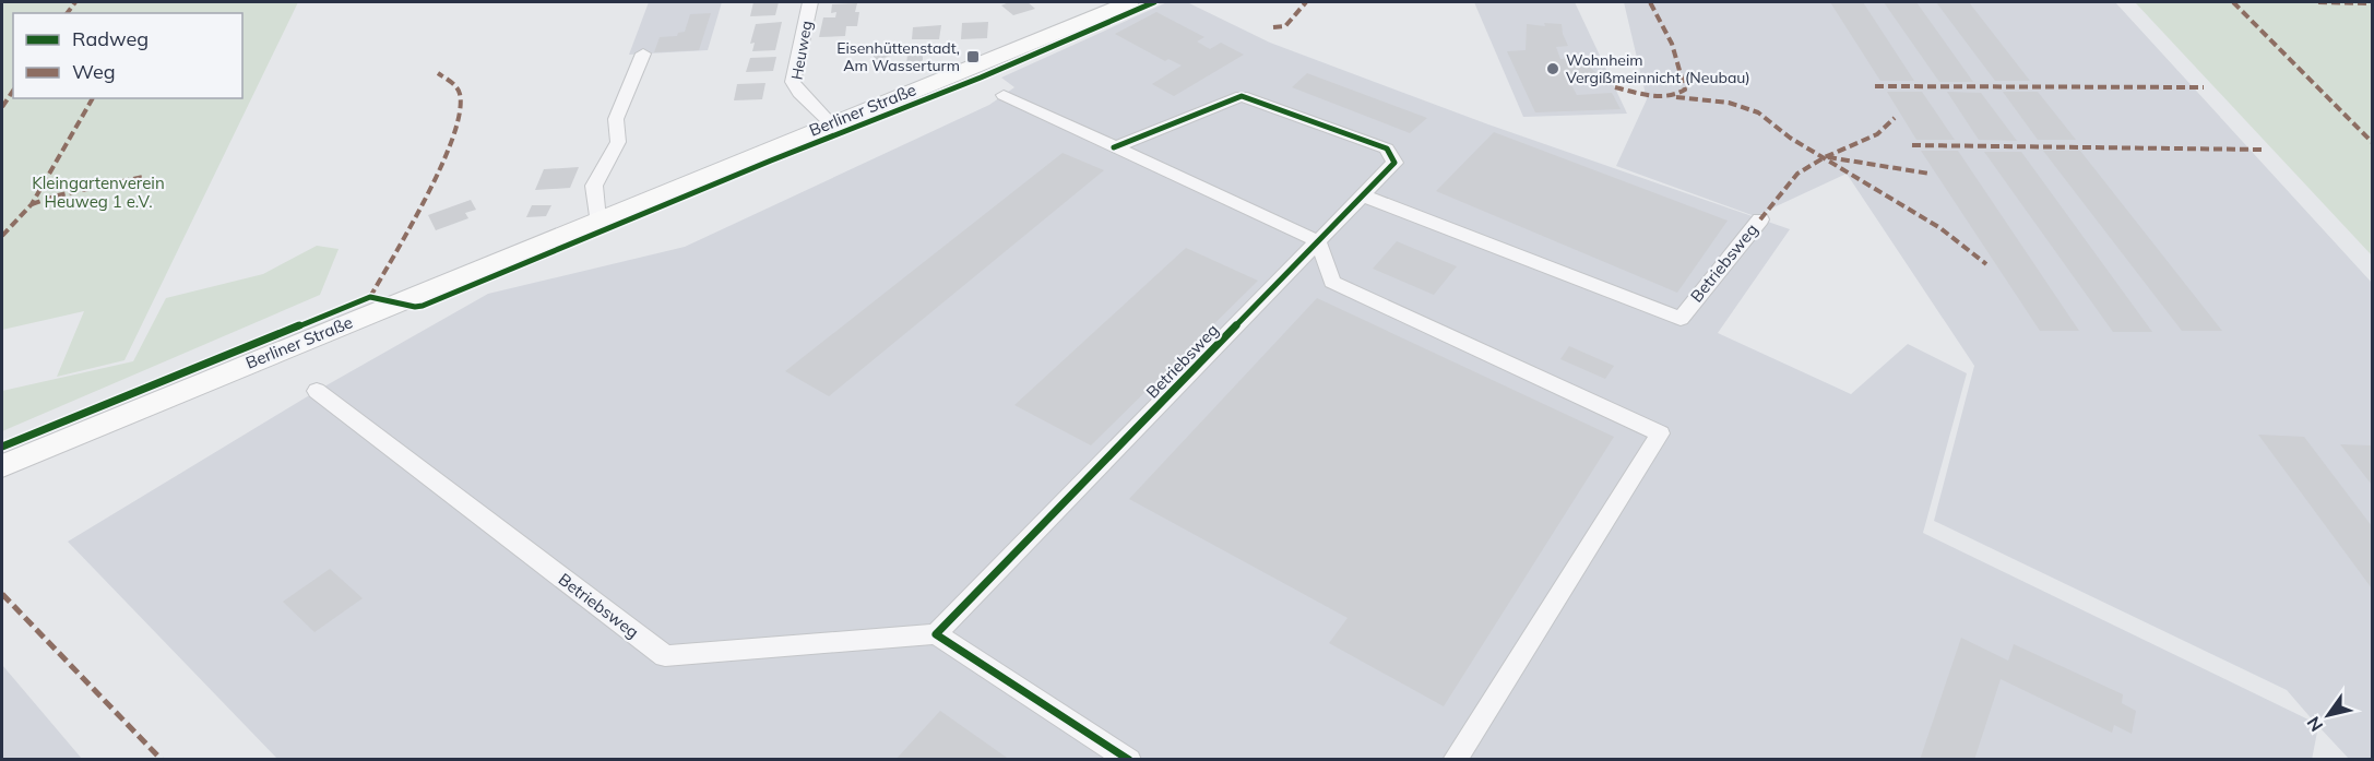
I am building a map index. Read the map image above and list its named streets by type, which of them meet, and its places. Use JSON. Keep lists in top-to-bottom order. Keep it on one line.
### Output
{"streets":{"main road":["Berliner Straße"],"street":["Heuweg","Betriebsweg"]},"crossings":[["Heuweg","Berliner Straße"]],"parks":["Kleingartenverein Heuweg 1 e.V."],"places":{"transit":["Eisenhüttenstadt, Am Wasserturm"],"other":["Wohnheim Vergißmeinnicht (Neubau)"]},"legend":["Radweg","Weg"],"north":"bottom left"}
